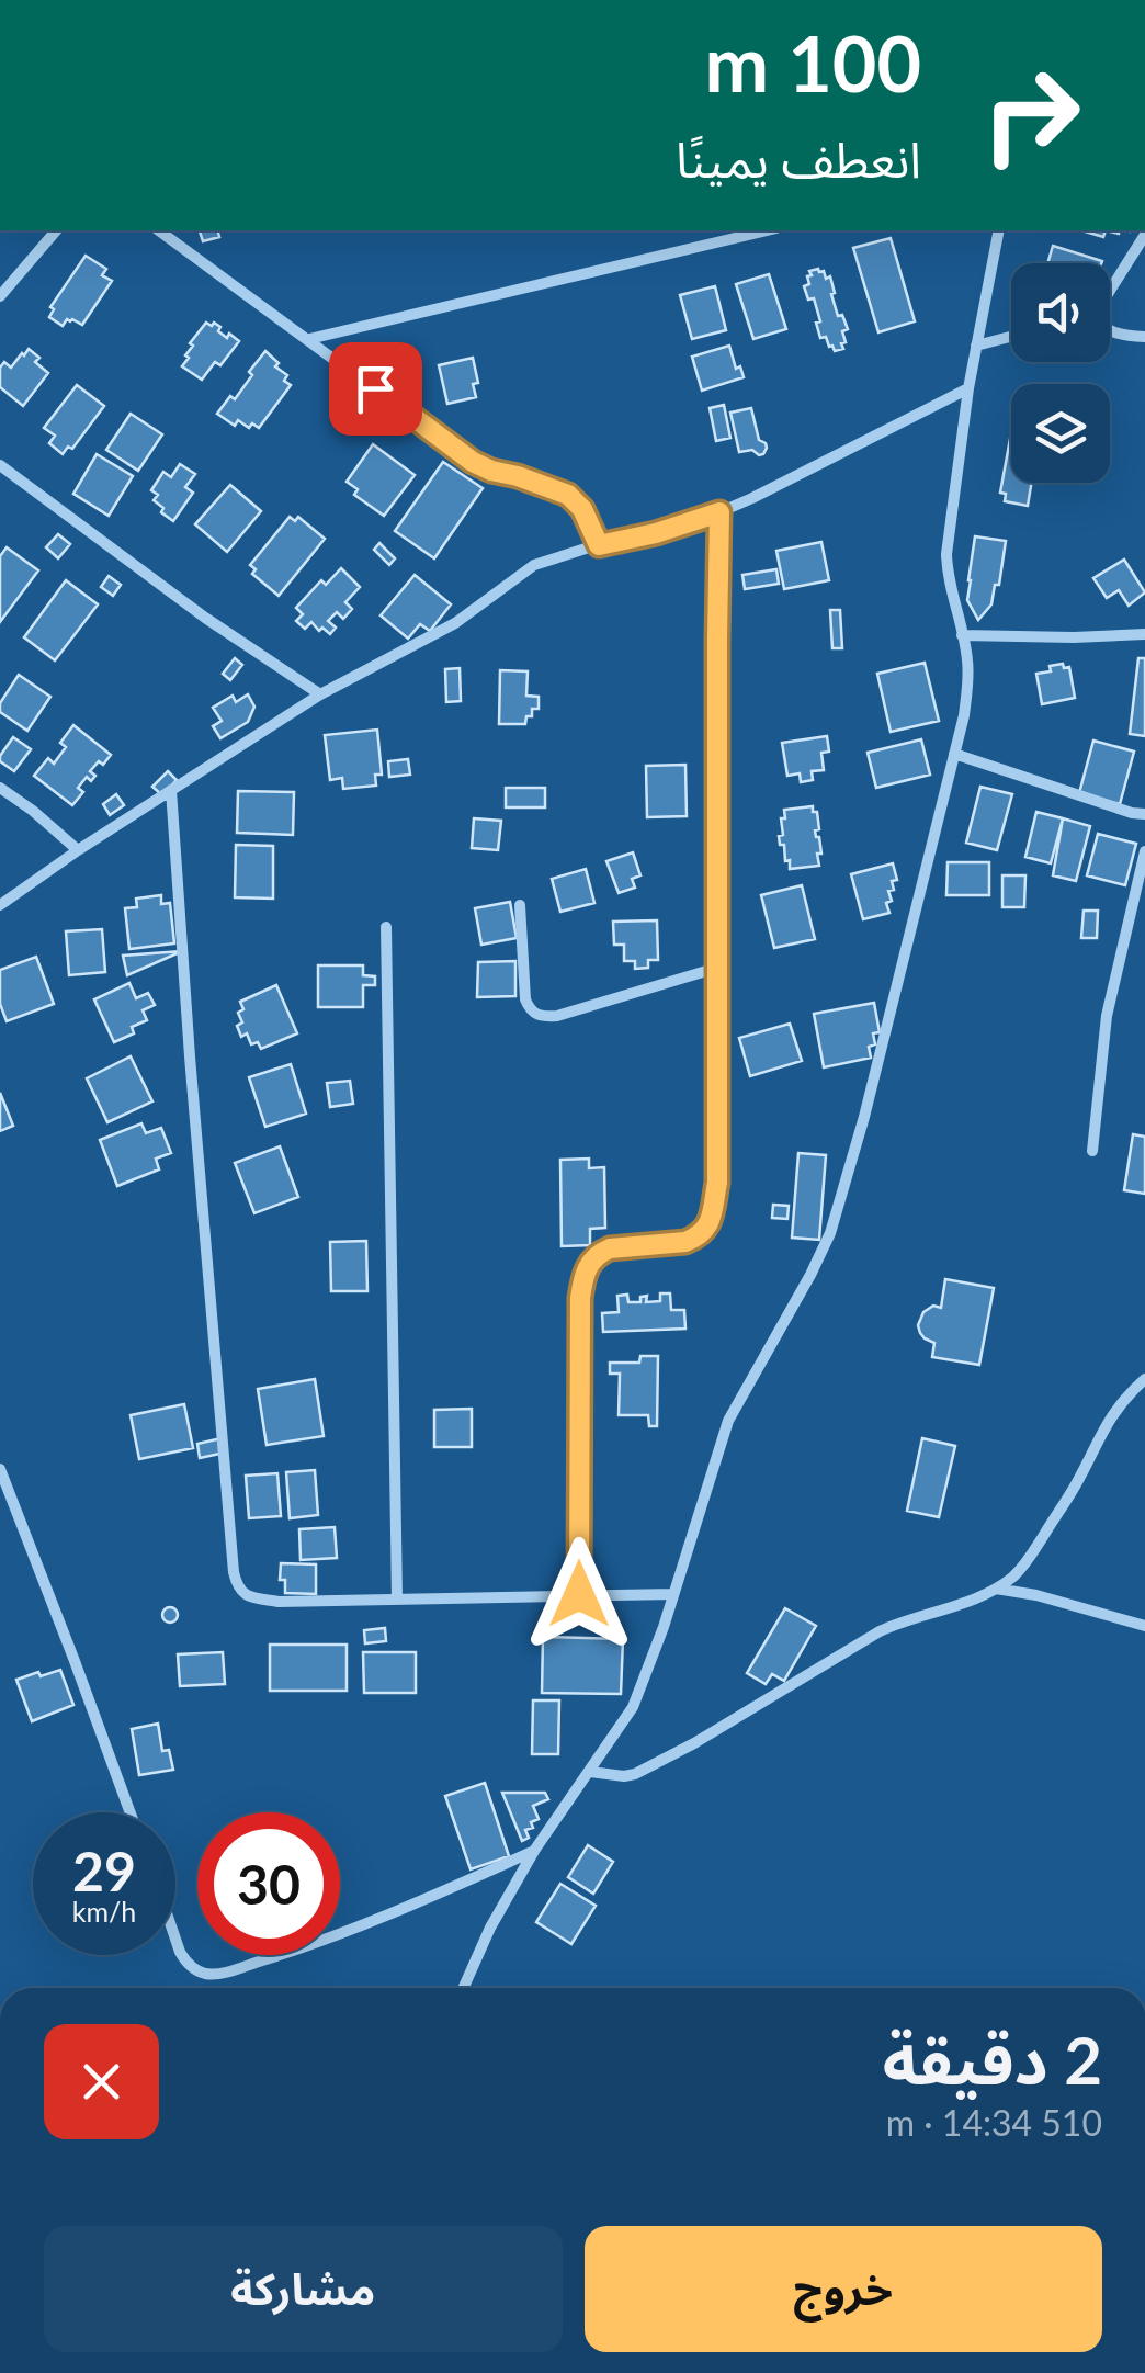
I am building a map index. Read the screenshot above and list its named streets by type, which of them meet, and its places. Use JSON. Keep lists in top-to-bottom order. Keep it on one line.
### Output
{"page":{"turn":["100 m","انعطف يمينًا"],"speed":"29 km/h","limit":"30","heading":["2 دقيقة","510 m · 14:34"],"buttons":["خروج","مشاركة"]}}
